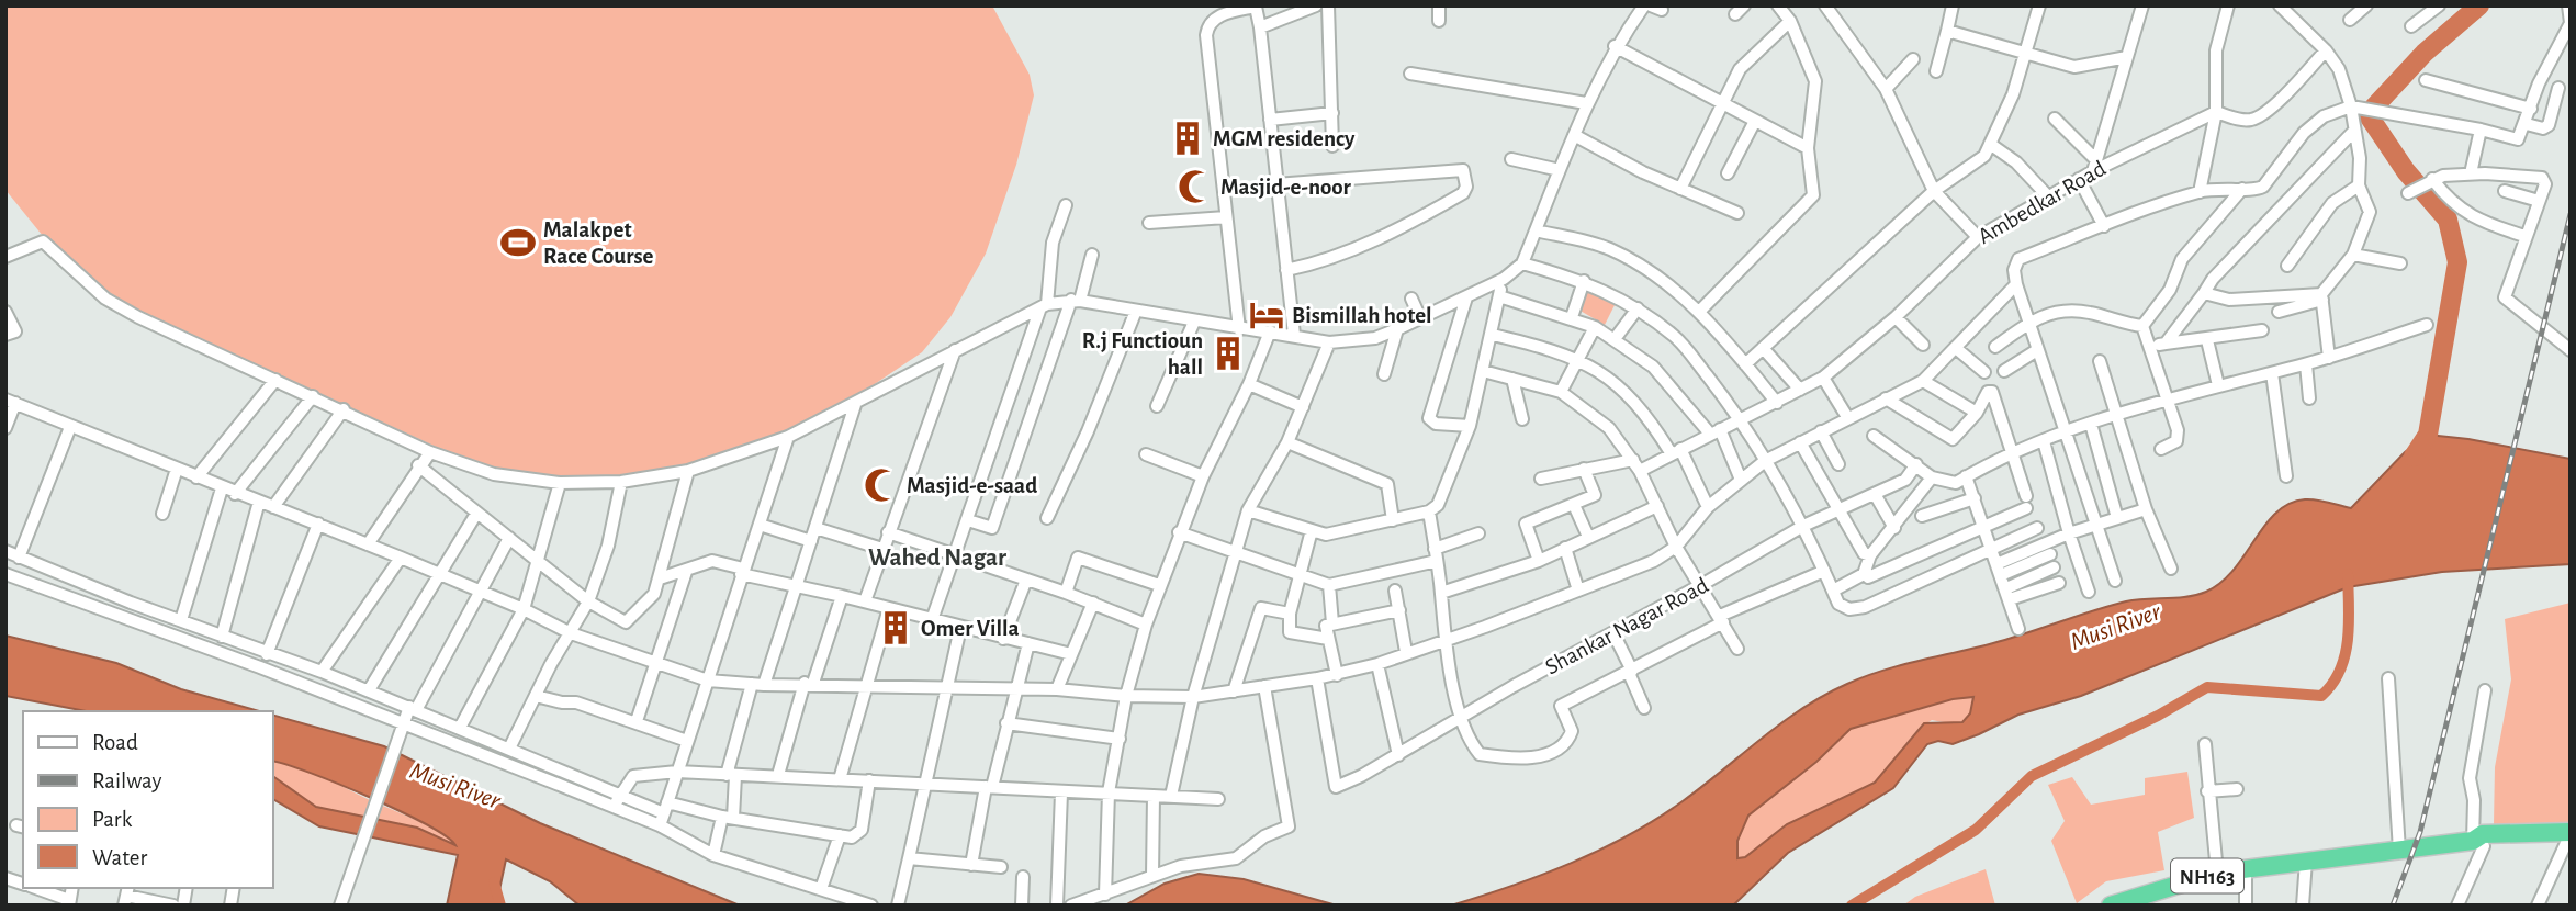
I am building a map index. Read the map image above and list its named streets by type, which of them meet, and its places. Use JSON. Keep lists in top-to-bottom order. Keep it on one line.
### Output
{"streets":{"highway":["NH163"],"street":["Ambedkar Road","Shankar Nagar Road"]},"districts":["Wahed Nagar"],"water":["Musi River"],"places":{"building":["MGM residency","R.j Functioun hall","Omer Villa"],"mosque":["Masjid-e-noor","Masjid-e-saad"],"sports":["Malakpet Race Course"],"hotel":["Bismillah hotel"]},"legend":["Road","Railway","Park","Water"]}
